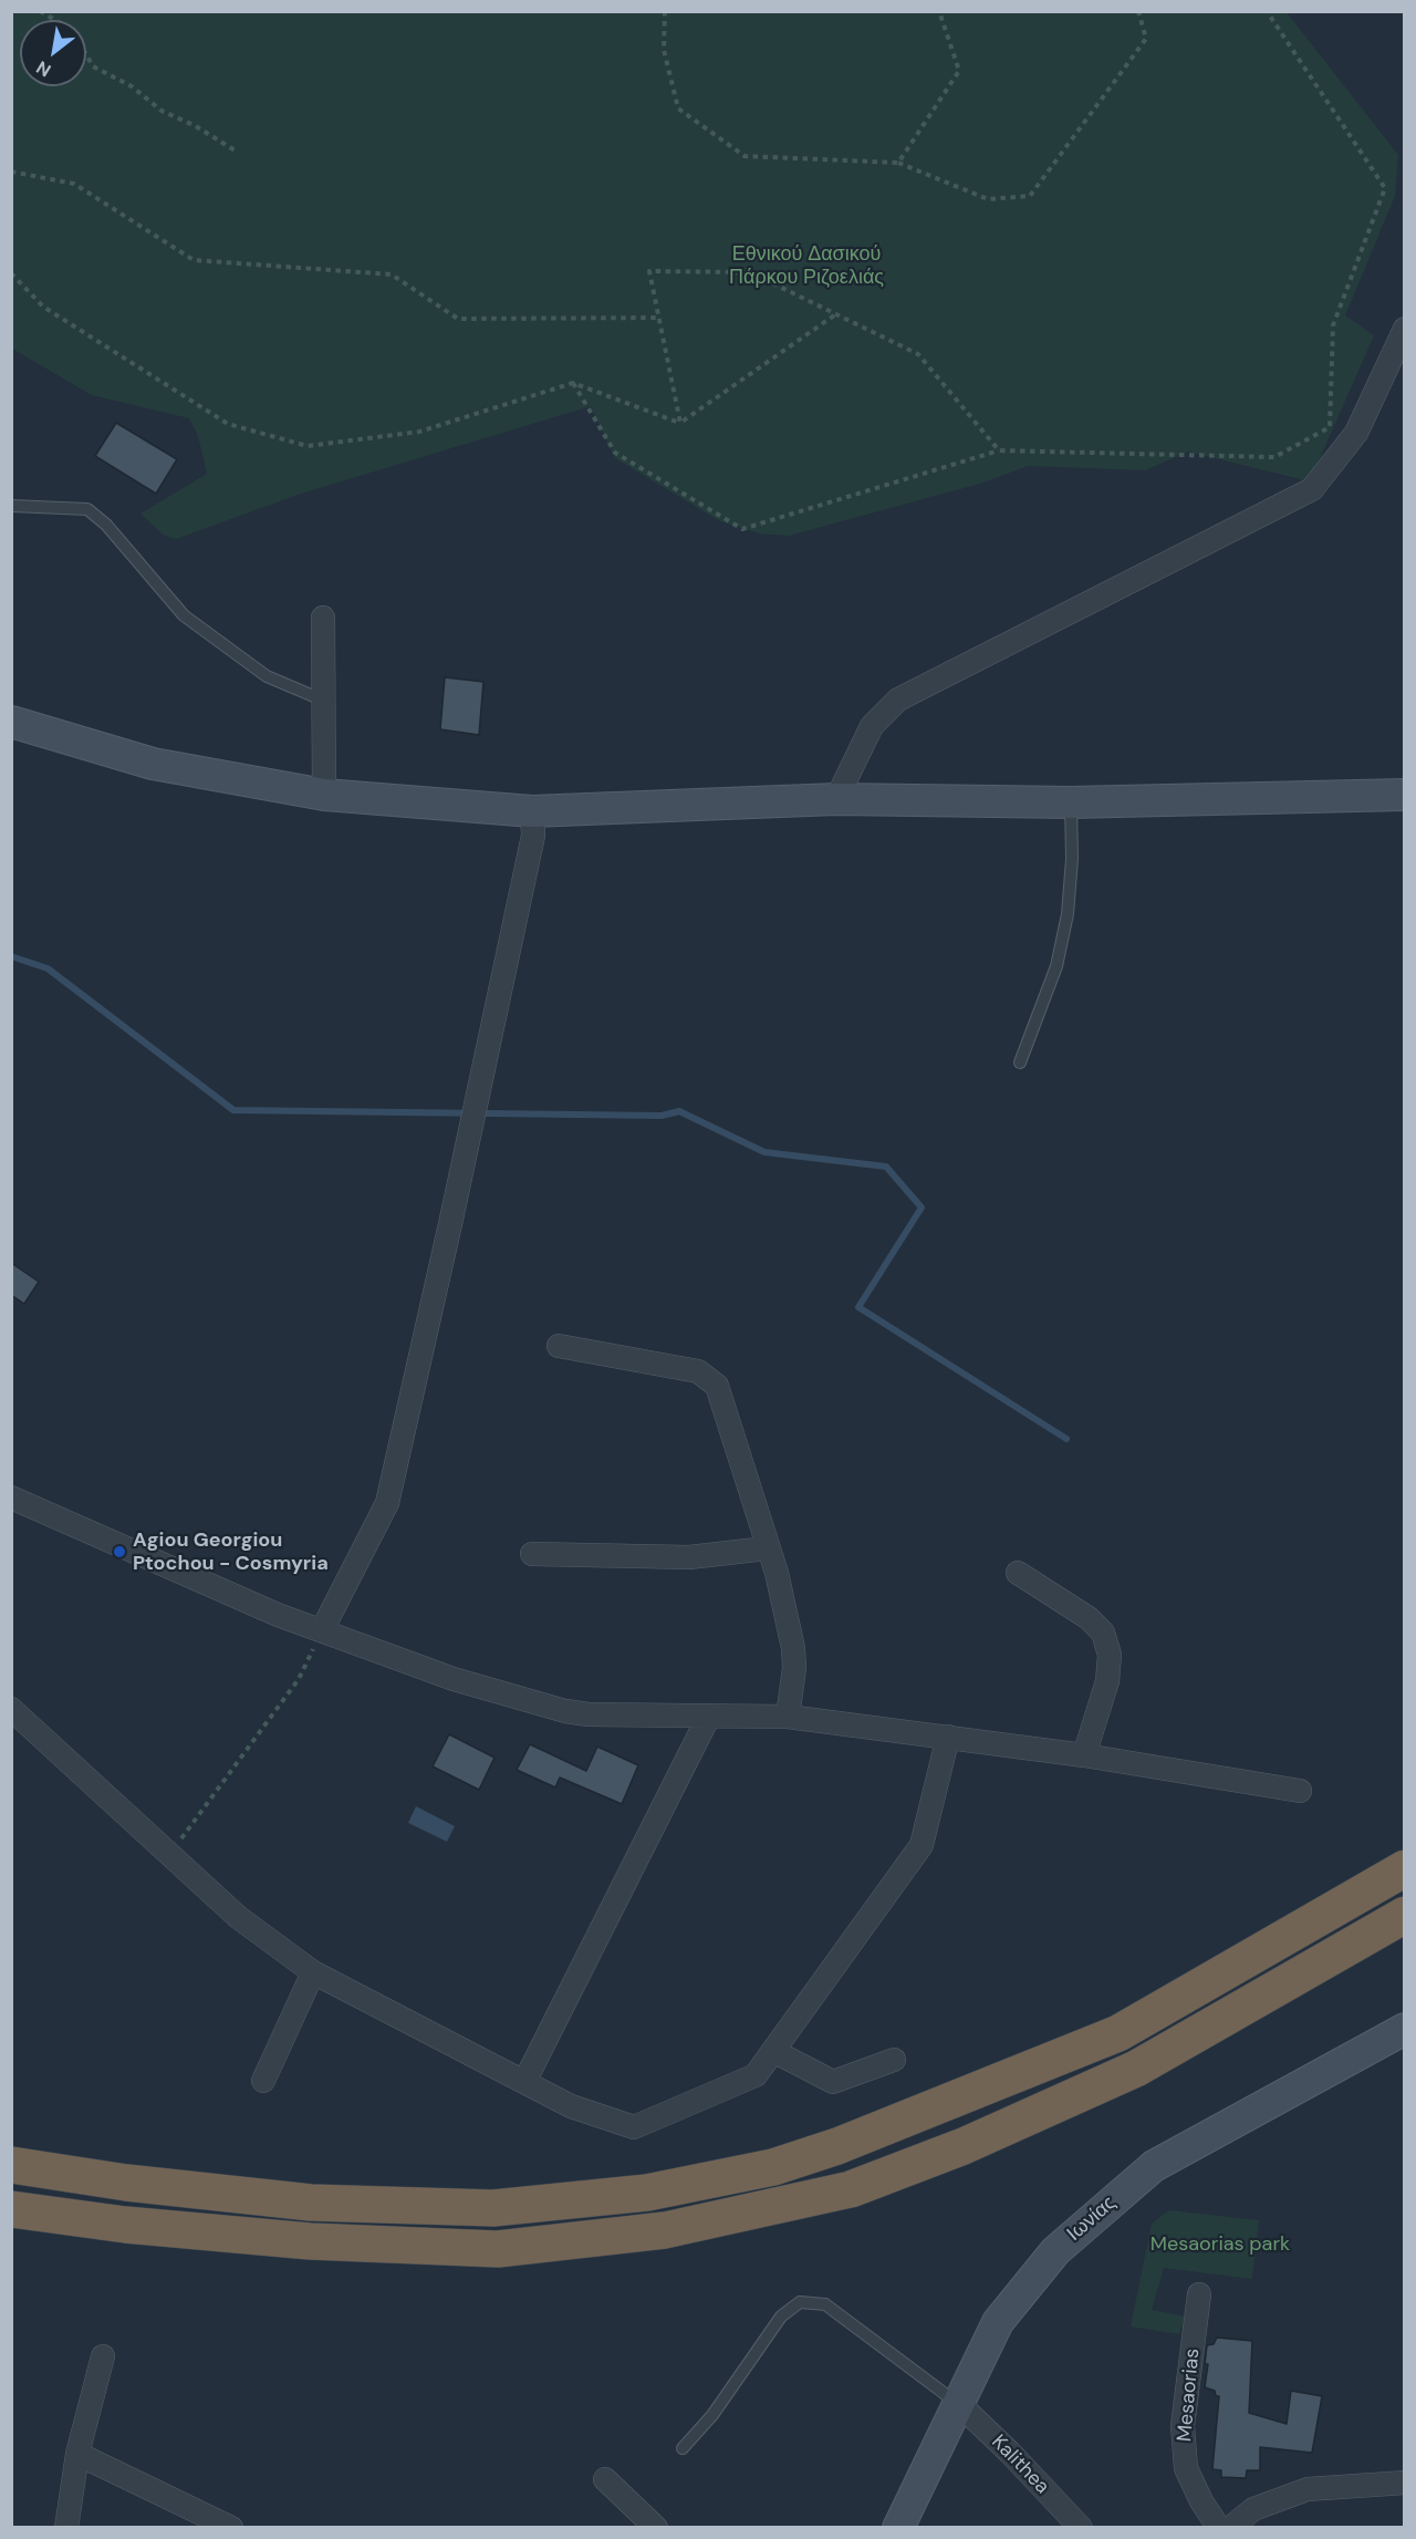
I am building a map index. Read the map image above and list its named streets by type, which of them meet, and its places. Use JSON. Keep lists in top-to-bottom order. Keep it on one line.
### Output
{"streets":{"main road":["Ιωνίας"],"street":["Mesaorias","Kalithea"]},"crossings":[["Ιωνίας","Kalithea"]],"parks":["Εθνικού Δασικού Πάρκου Ριζοελιάς","Mesaorias park"],"places":["Agiou Georgiou Ptochou - Cosmyria"],"north":"bottom left"}
